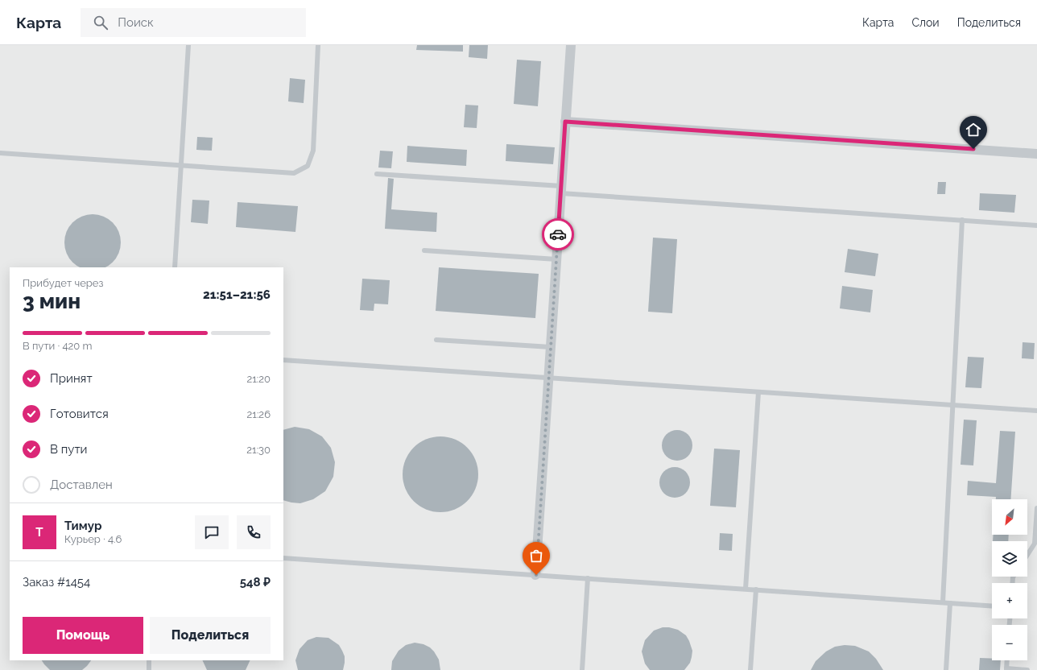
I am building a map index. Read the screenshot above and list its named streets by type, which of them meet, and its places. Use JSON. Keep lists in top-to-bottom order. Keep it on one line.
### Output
{"north":"bottom left","page":{"header":"Карта","search":"Поиск","nav":["Карта","Слои","Поделиться"],"heading":["3 мин","Прибудет через","21:51–21:56"],"panel":["Тимур","Курьер · 4.6","Заказ #1454","548 ₽"],"bar":"В пути · 420 m","list":[["Принят","21:20"],["Готовится","21:26"],["В пути","21:30"],"Доставлен"],"map_buttons":["+","−"],"round":"Т","buttons":["Помощь","Поделиться"]}}
